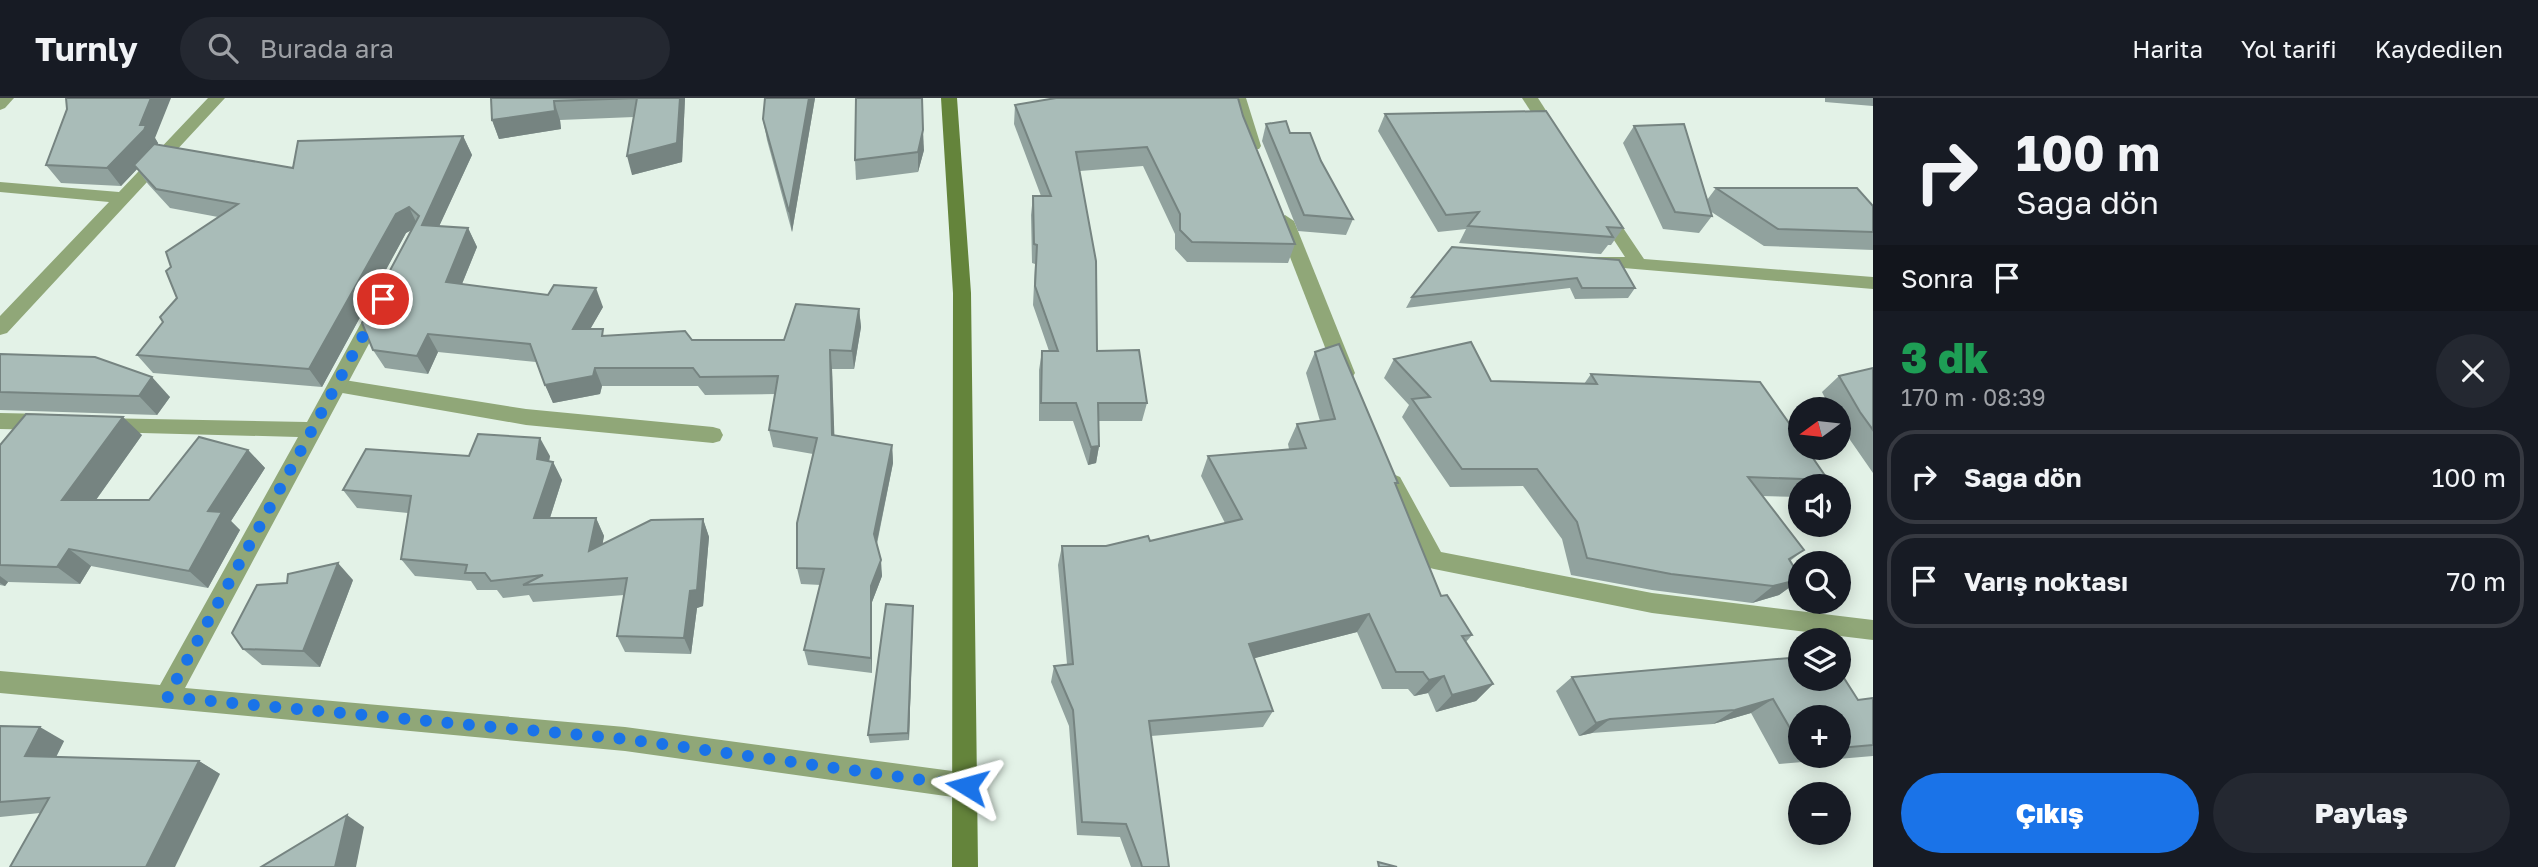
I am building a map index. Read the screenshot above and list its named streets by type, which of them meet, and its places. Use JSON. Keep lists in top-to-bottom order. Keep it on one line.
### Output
{"north":"left","page":{"header":"Turnly","search":"Burada ara","nav":["Harita","Yol tarifi","Kaydedilen"],"turn":["100 m","Sağa dön"],"then":"Sonra","heading":["3 dk","170 m · 08:39"],"map_buttons":["+","−"],"list":[{"name":"Sağa dön","value":"100 m"},{"name":"Varış noktası","value":"70 m"}],"buttons":["Çıkış","Paylaş"]}}
